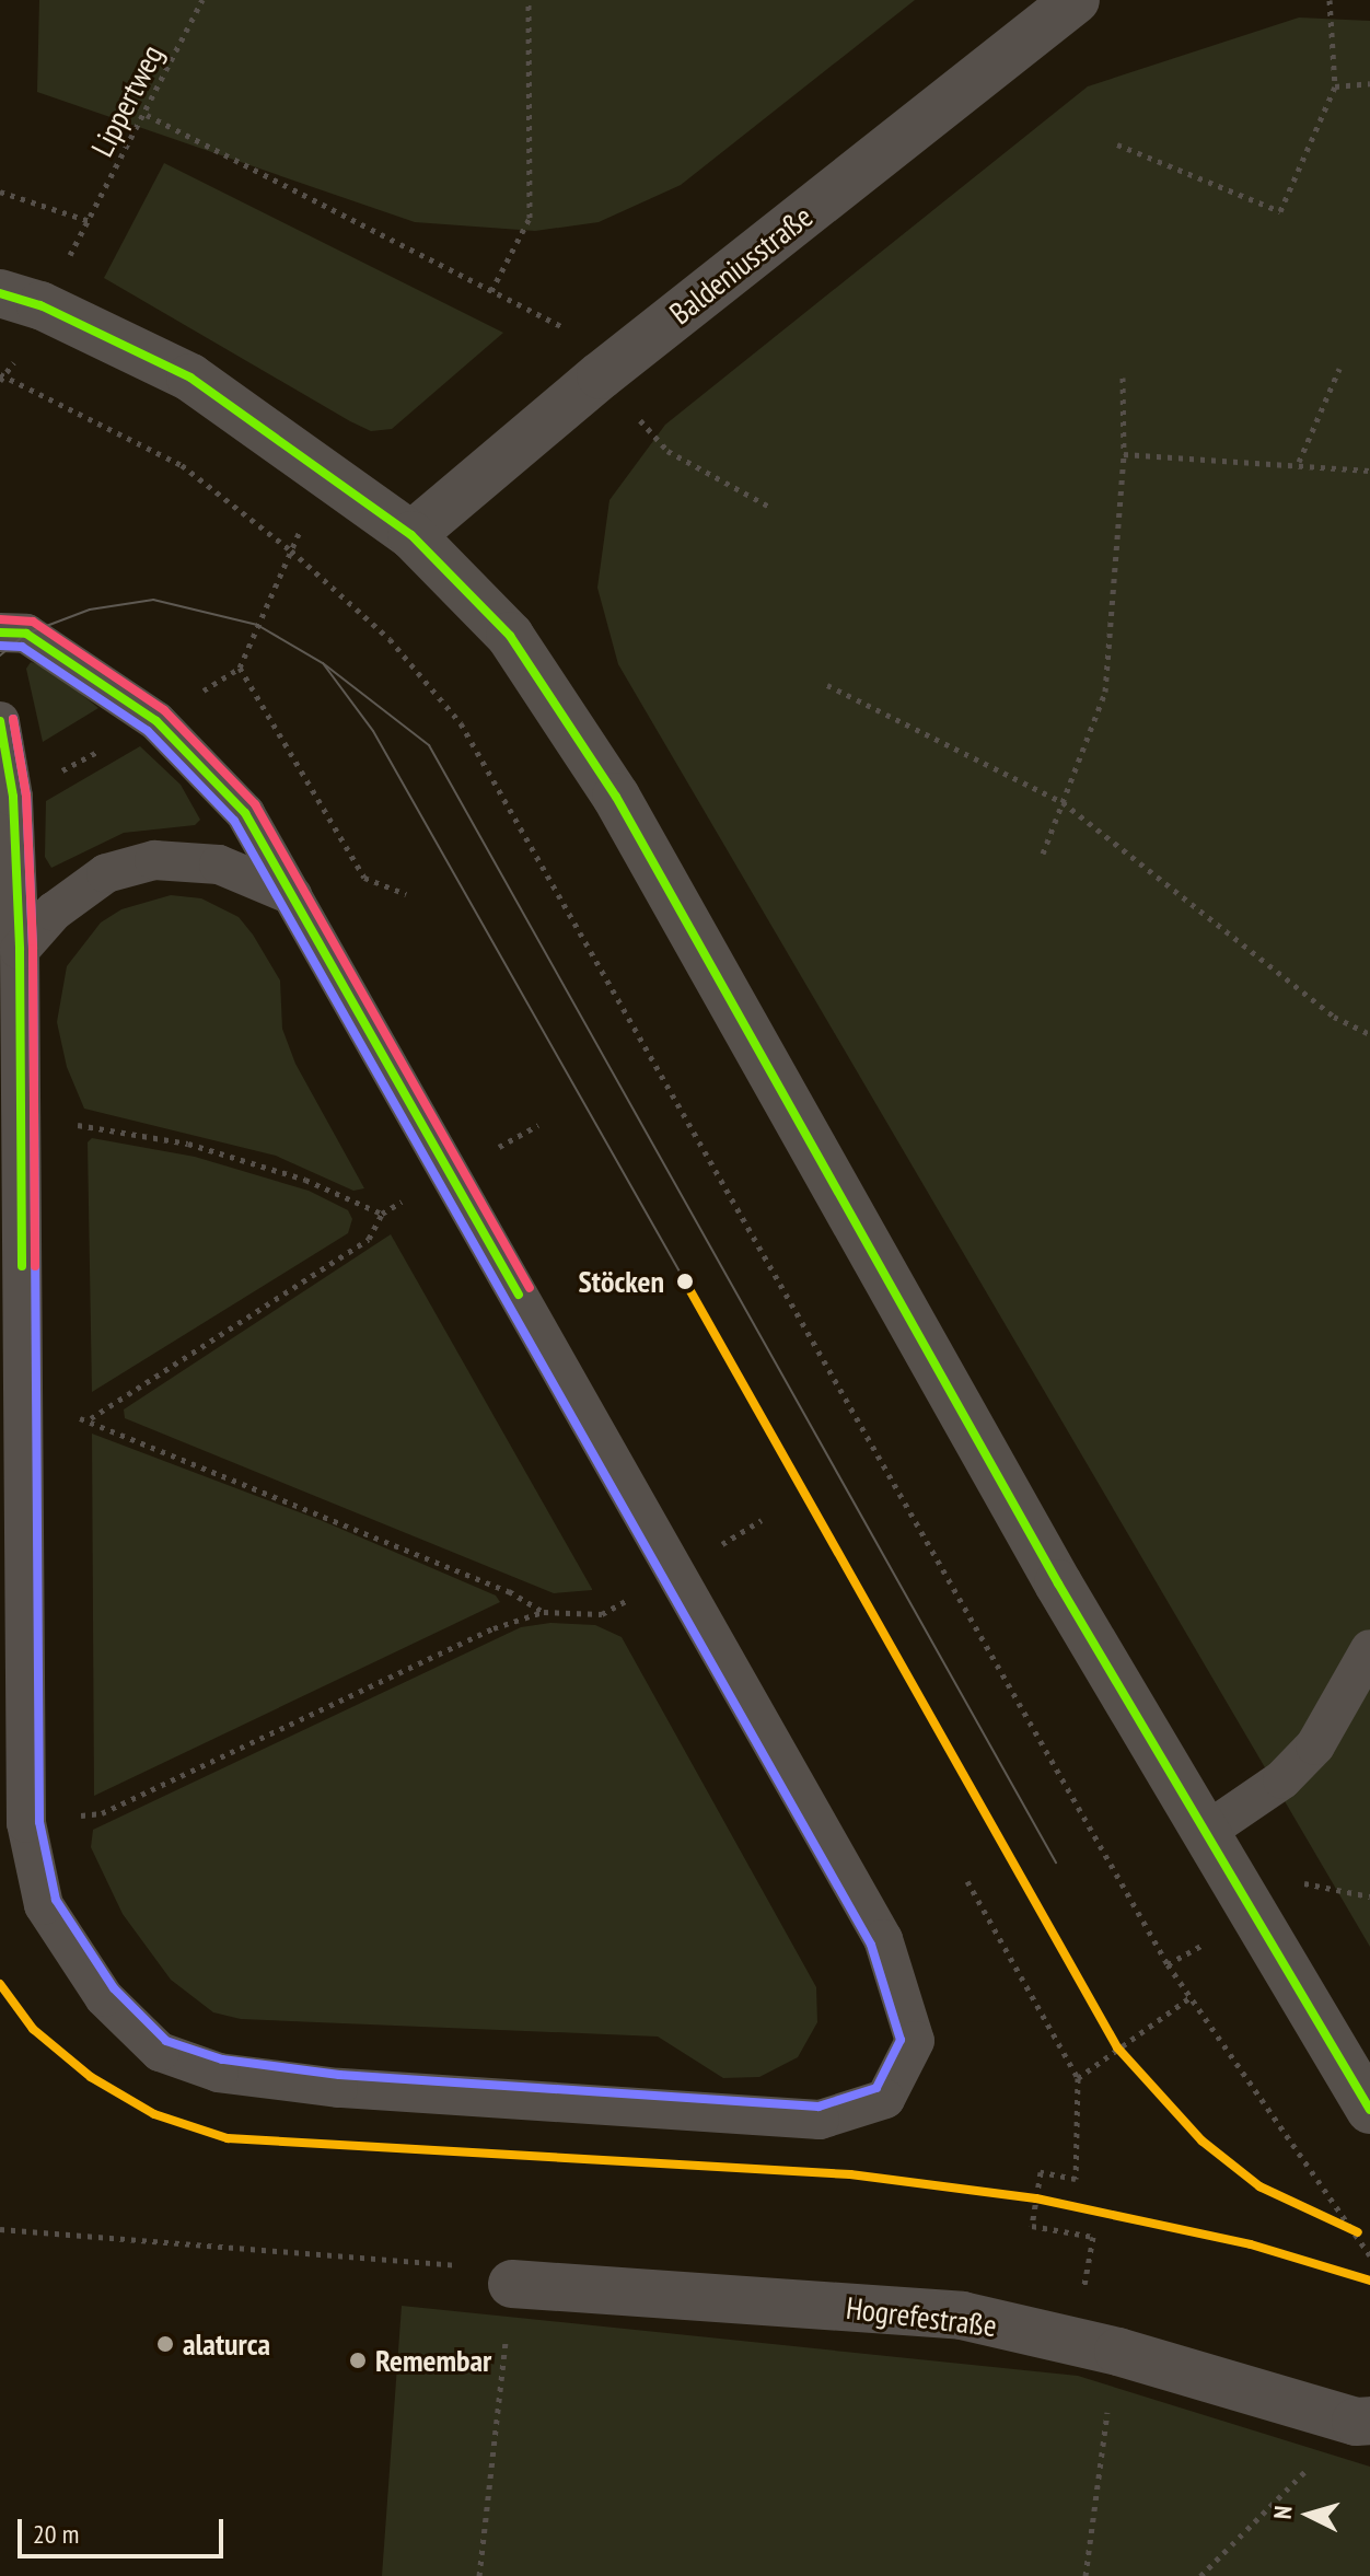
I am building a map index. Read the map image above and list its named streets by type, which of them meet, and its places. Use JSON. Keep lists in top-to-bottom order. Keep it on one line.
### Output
{"streets":{"street":["Baldeniusstraße","Hogrefestraße"],"path":["Lippertweg"]},"places":["Stöcken","alaturca","Remembar"],"scale_bar":"20 m","north":"left"}
